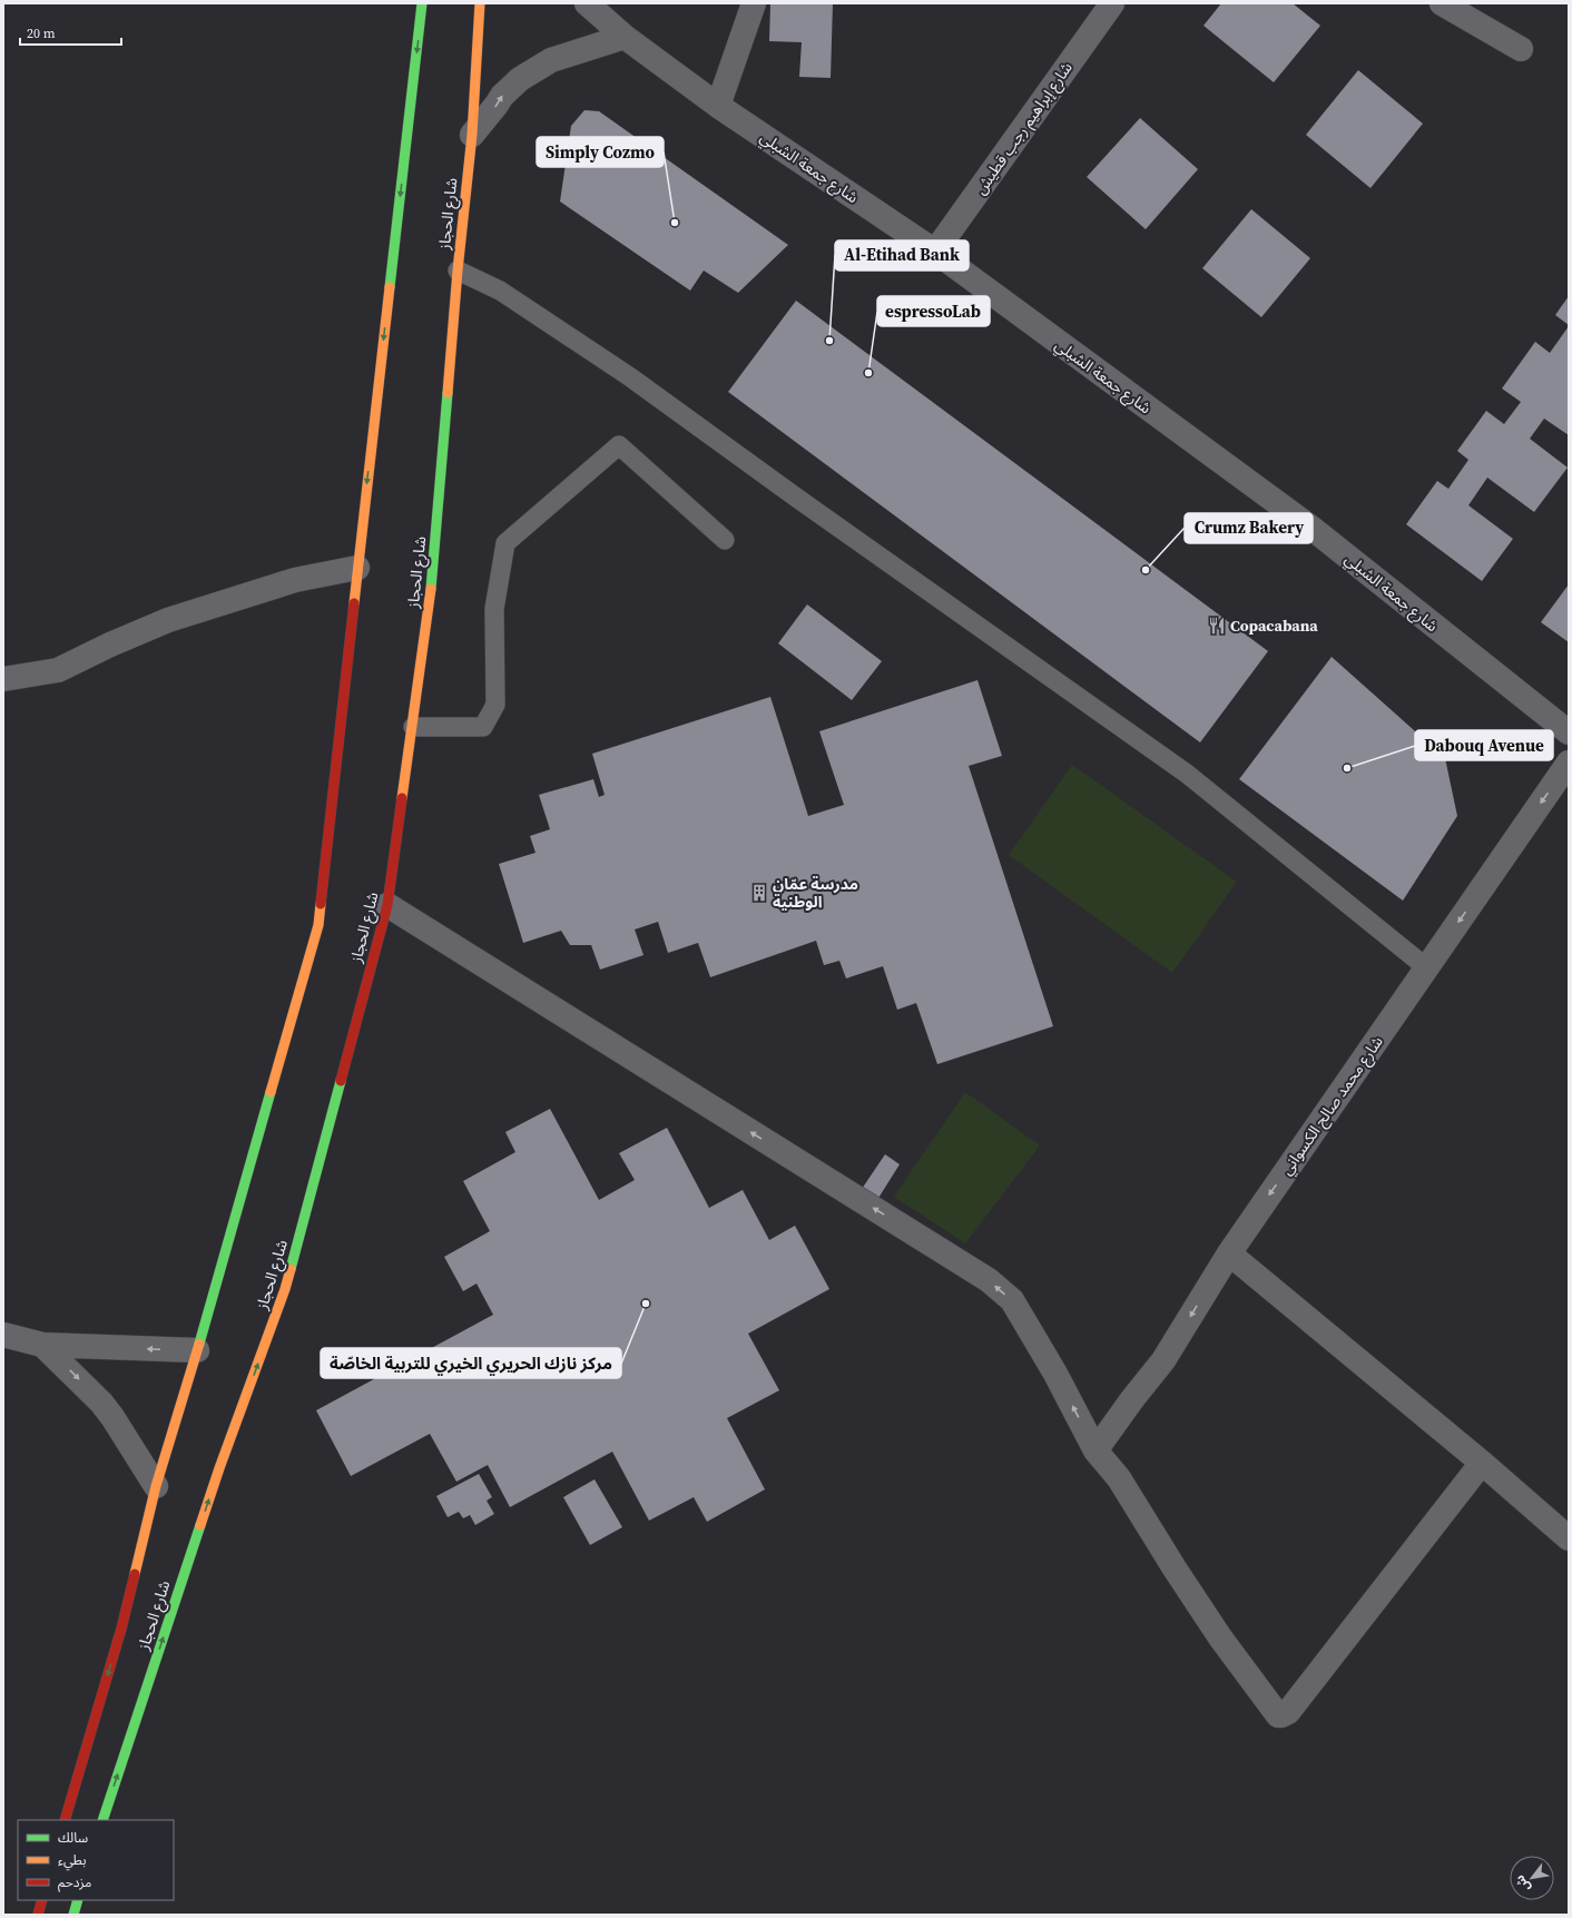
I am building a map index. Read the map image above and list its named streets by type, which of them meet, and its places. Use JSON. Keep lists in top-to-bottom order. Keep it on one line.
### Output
{"streets":{"main road":["شارع الحجاز"],"street":["شارع إبراهيم رجب قطيش","شارع جمعة الشبلي","شارع محمد صالح الكسواني"]},"crossings":[["شارع إبراهيم رجب قطيش","شارع جمعة الشبلي"]],"one_way":["شارع محمد صالح الكسواني"],"places":{"other":["Simply Cozmo","Al-Etihad Bank","espressoLab","Crumz Bakery","Dabouq Avenue","مركز نازك الحريري الخيري للتربية الخاصّة"],"restaurant":["Copacabana"],"building":["مدرسة عمّان الوطنية"]},"legend":["سالك","بطيء","مزدحم"],"scale_bar":"20 m","north":"bottom left"}
